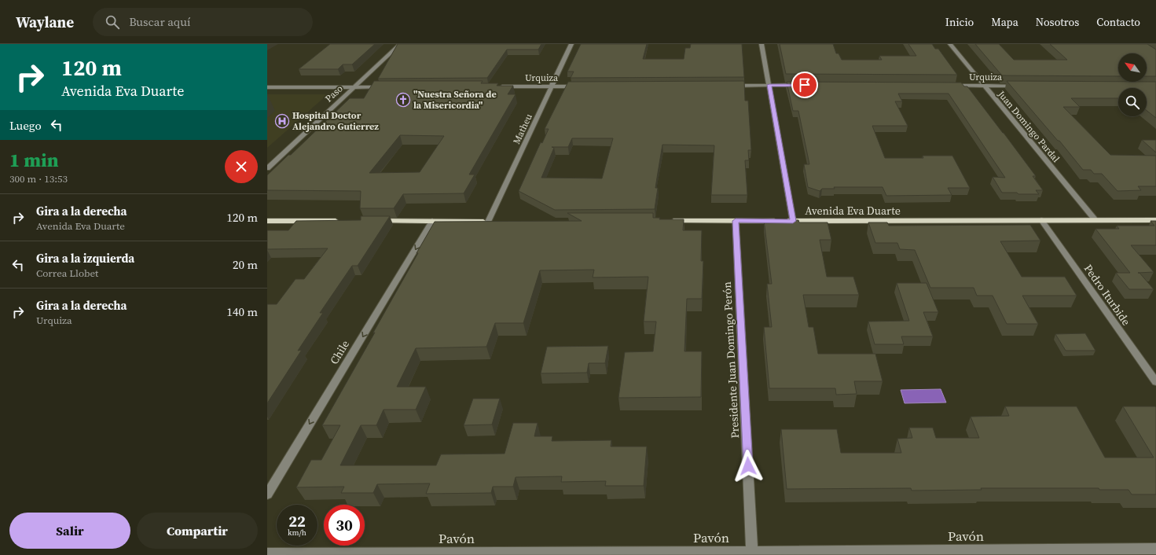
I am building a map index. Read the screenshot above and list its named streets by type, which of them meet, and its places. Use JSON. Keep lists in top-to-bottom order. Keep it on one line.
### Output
{"streets":{"main road":["Avenida Eva Duarte"],"street":["Urquiza","Paso","Juan Domingo Pardal","Matheu","Pedro Iturbide","Chile","Presidente Juan Domingo Perón","Pavón"]},"crossings":[["Urquiza","Juan Domingo Pardal"],["Urquiza","Matheu"],["Juan Domingo Pardal","Avenida Eva Duarte"],["Avenida Eva Duarte","Pedro Iturbide"],["Avenida Eva Duarte","Presidente Juan Domingo Perón"],["Presidente Juan Domingo Perón","Pavón"]],"one_way":["Chile"],"places":{"church":["\"Nuestra Señora de la Misericordia\""],"hospital":["Hospital Doctor Alejandro Gutierrez"]},"north":"top left","page":{"header":"Waylane","search":"Buscar aquí","nav":["Inicio","Mapa","Nosotros","Contacto"],"turn":["120 m","Avenida Eva Duarte"],"then":"Luego","heading":["1 min","300 m · 13:53"],"list":[{"name":"Gira a la derecha","note":"Avenida Eva Duarte","value":"120 m"},{"name":"Gira a la izquierda","note":"Correa Llobet","value":"20 m"},{"name":"Gira a la derecha","note":"Urquiza","value":"140 m"}],"speed":"22 km/h","limit":"30","buttons":["Salir","Compartir"]}}
